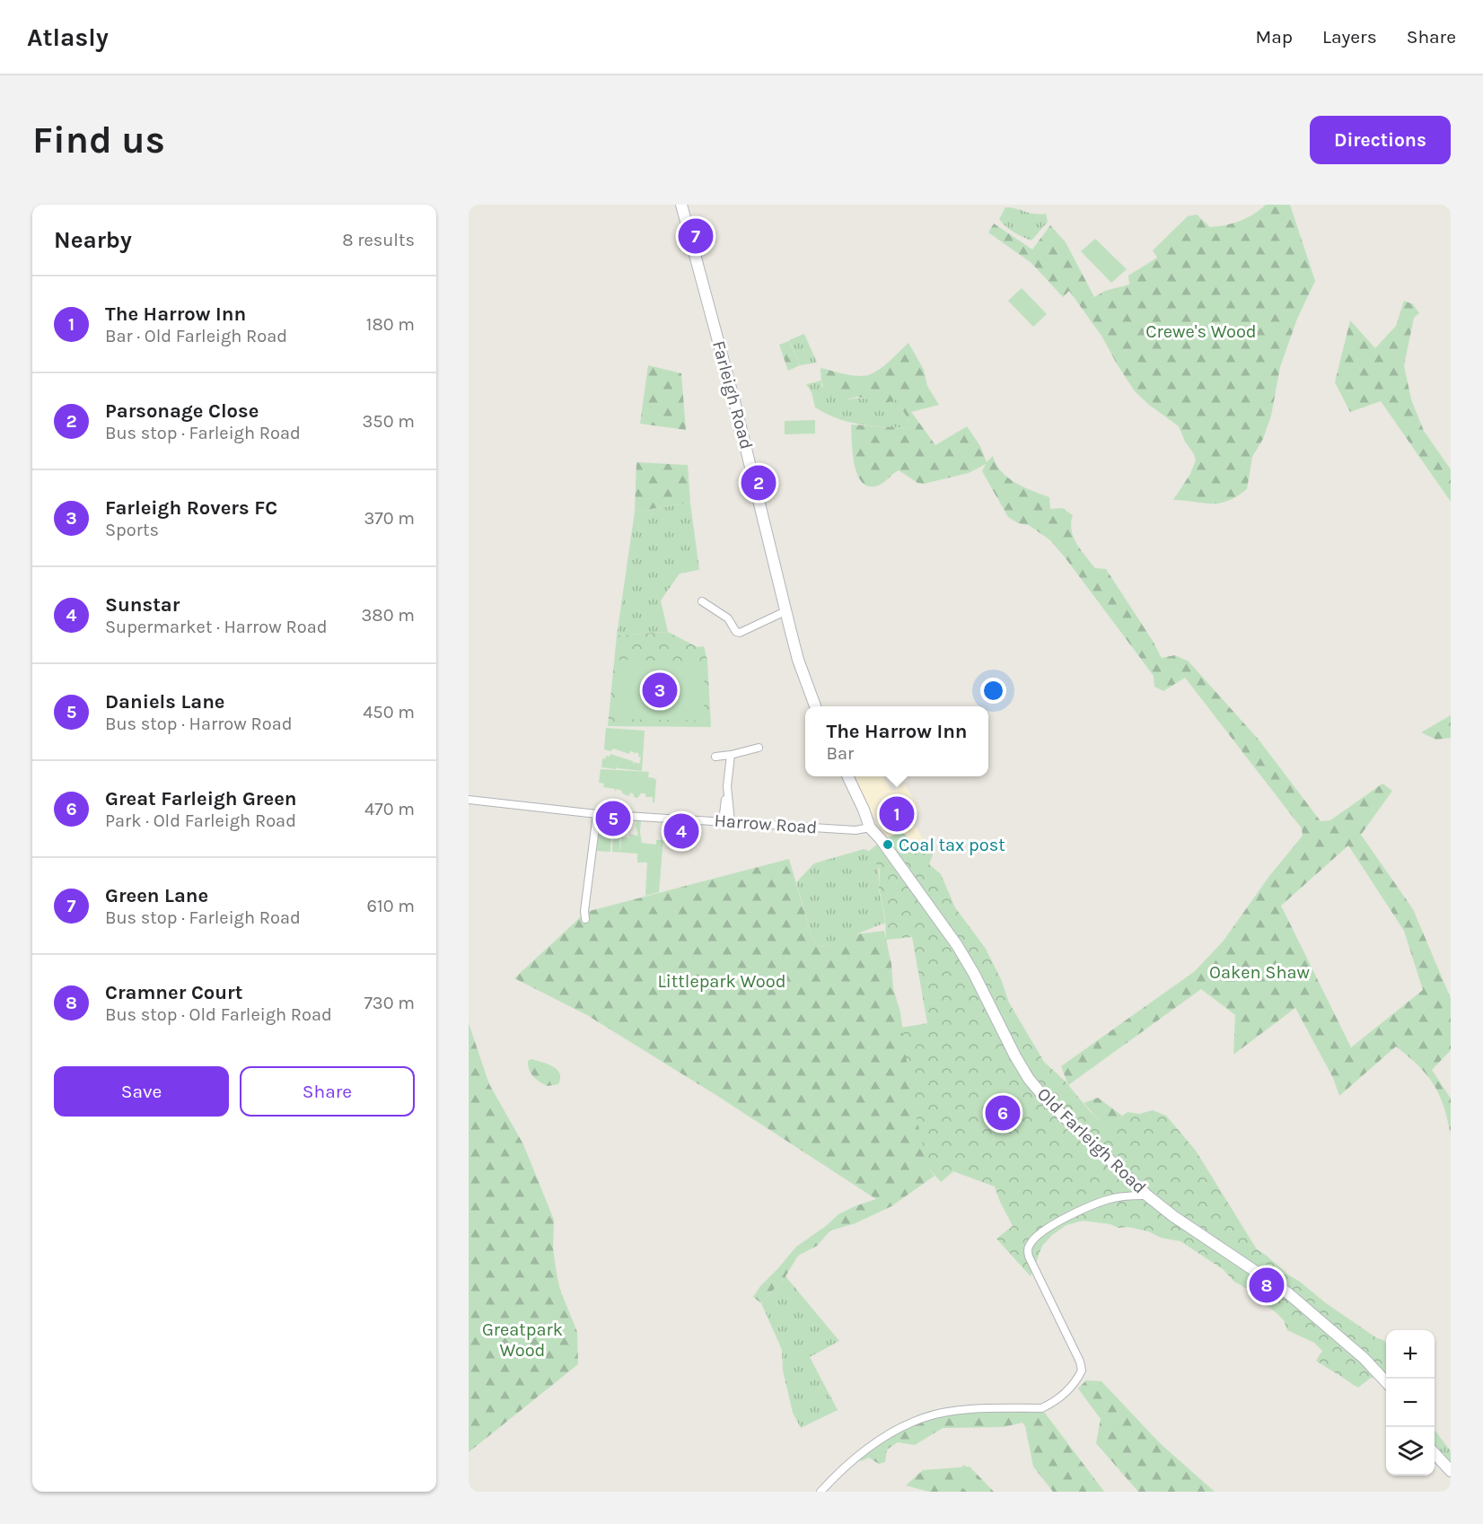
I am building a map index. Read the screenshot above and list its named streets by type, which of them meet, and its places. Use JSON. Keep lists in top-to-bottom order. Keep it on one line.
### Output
{"streets":{"street":["Farleigh Road","Harrow Road","Old Farleigh Road"]},"crossings":[["Harrow Road","Old Farleigh Road"]],"parks":["Crewe's Wood","Oaken Shaw","Littlepark Wood","Greatpark Wood"],"places":["Coal tax post"],"page":{"header":"Atlasly","nav":["Map","Layers","Share"],"buttons":["Directions",["Save","Share"]],"title":"Find us","heading":["Nearby","8 results"],"pins":["7","2","3","1","5","4","6","8"],"list":[{"mark":"1","name":"The Harrow Inn","note":"Bar · Old Farleigh Road","value":"180 m"},{"mark":"2","name":"Parsonage Close","note":"Bus stop · Farleigh Road","value":"350 m"},{"mark":"3","name":"Farleigh Rovers FC","note":"Sports","value":"370 m"},{"mark":"4","name":"Sunstar","note":"Supermarket · Harrow Road","value":"380 m"},{"mark":"5","name":"Daniels Lane","note":"Bus stop · Harrow Road","value":"450 m"},{"mark":"6","name":"Great Farleigh Green","note":"Park · Old Farleigh Road","value":"470 m"},{"mark":"7","name":"Green Lane","note":"Bus stop · Farleigh Road","value":"610 m"},{"mark":"8","name":"Cramner Court","note":"Bus stop · Old Farleigh Road","value":"730 m"}],"popup":["The Harrow Inn","Bar"],"map_buttons":["+","−"]}}
